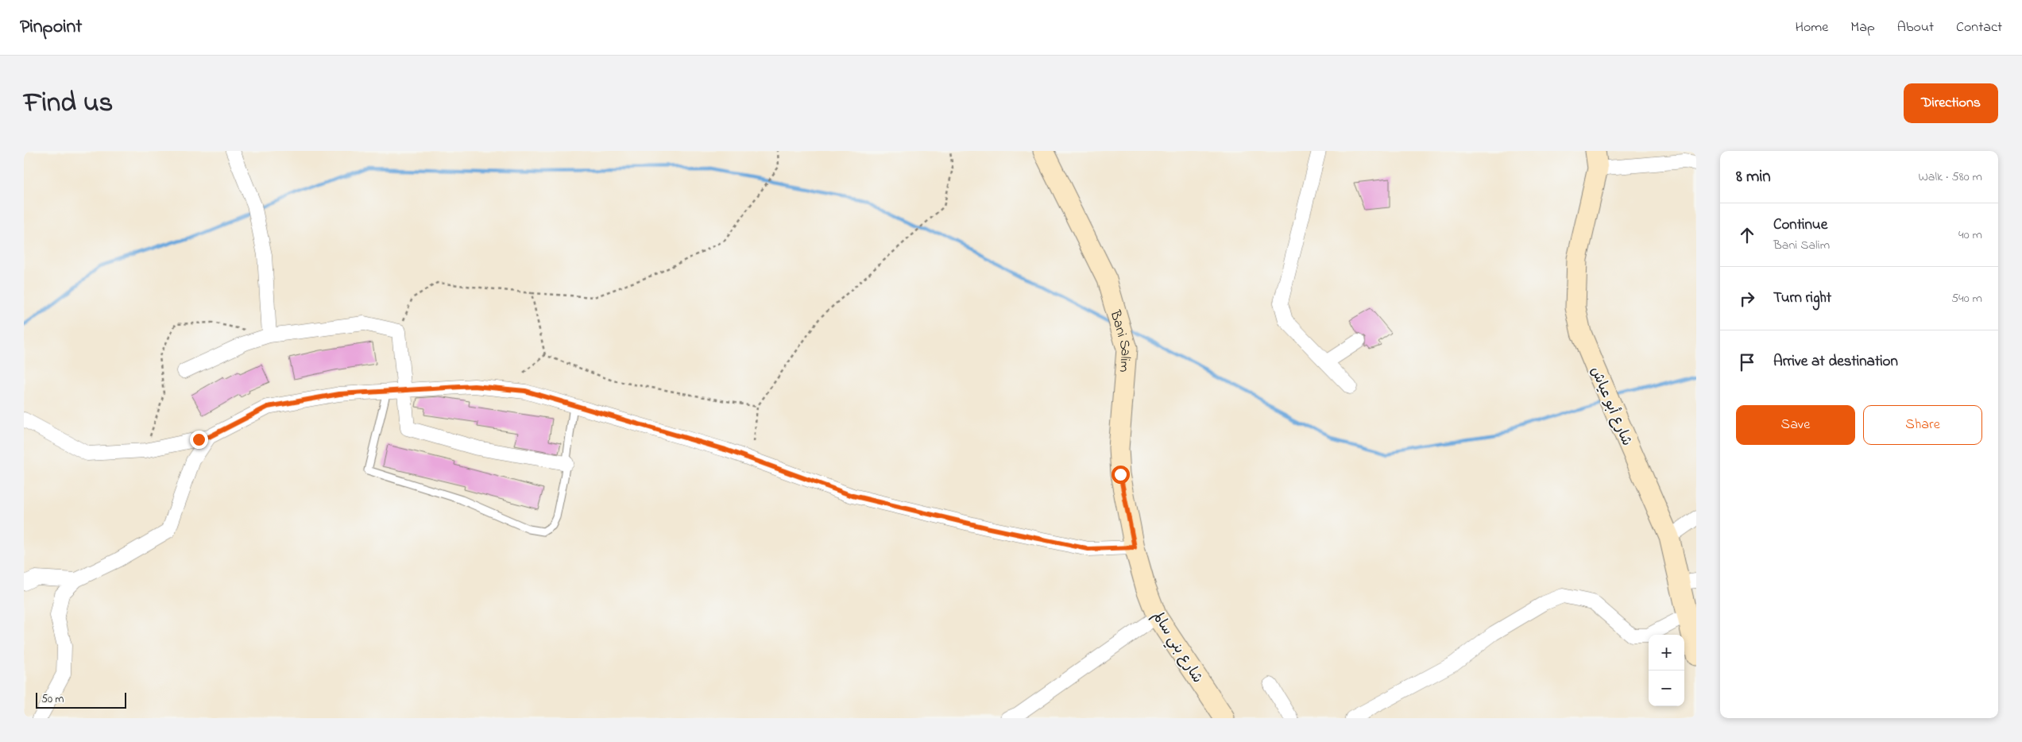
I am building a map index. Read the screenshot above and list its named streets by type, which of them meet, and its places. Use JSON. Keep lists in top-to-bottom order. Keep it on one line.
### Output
{"streets":{"street":["Bani Salim","شارع أبو عياش","شارع بني سالم"]},"crossings":[["Bani Salim","شارع بني سالم"]],"scale_bar":"50 m","page":{"header":"Pinpoint","nav":["Home","Map","About","Contact"],"title":"Find us","buttons":["Directions",["Save","Share"]],"heading":["8 min","Walk · 580 m"],"list":[["Continue","Bani Salim","40 m"],["Turn right","540 m"],"Arrive at destination"],"map_buttons":["+","−"],"scale":"50 m"}}
